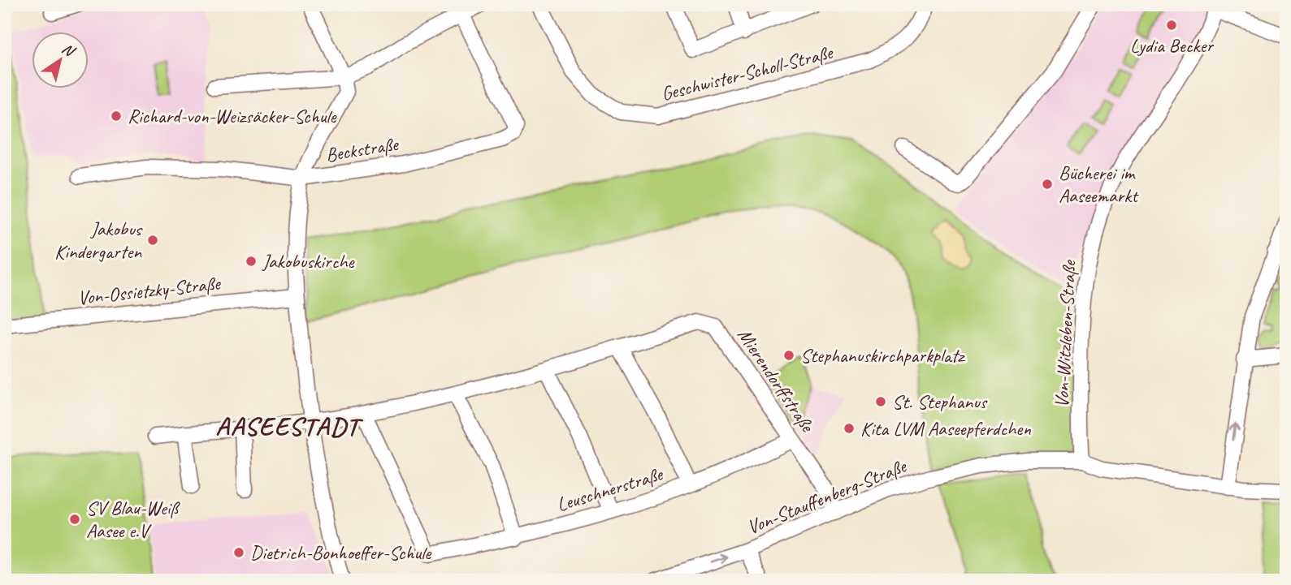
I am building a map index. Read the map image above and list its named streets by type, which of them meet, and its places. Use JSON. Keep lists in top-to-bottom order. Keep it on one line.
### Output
{"streets":{"street":["Geschwister-Scholl-Straße","Beckstraße","Von-Ossietzky-Straße","Von-Witzleben-Straße","Mierendorffstraße","Leuschnerstraße","Von-Stauffenberg-Straße"]},"crossings":[["Von-Witzleben-Straße","Von-Stauffenberg-Straße"],["Mierendorffstraße","Leuschnerstraße"],["Mierendorffstraße","Von-Stauffenberg-Straße"]],"districts":["AASEESTADT"],"places":["Lydia Becker","Richard-von-Weizsäcker-Schule","Bücherei im Aaseemarkt","Jakobus Kindergarten","Jakobuskirche","Stephanuskirchparkplatz","St. Stephanus","Kita LVM Aaseepferdchen","SV Blau-Weiß Aasee e.V","Dietrich-Bonhoeffer-Schule"],"north":"top right"}
